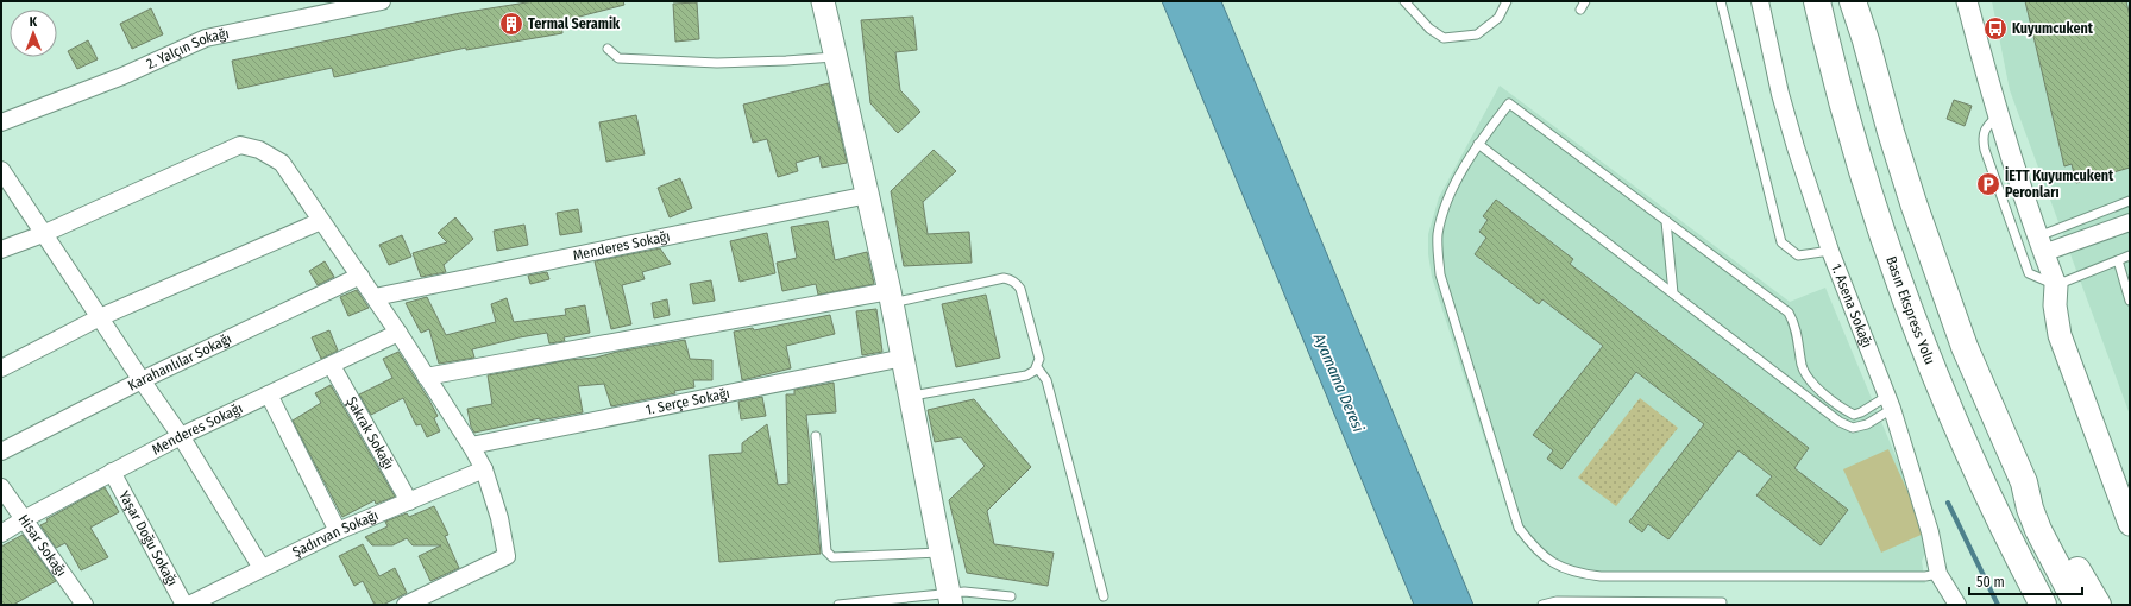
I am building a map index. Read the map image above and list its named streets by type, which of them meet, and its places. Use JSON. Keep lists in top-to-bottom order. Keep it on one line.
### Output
{"streets":{"highway":["Basın Ekspress Yolu"],"street":["2. Yalçın Sokağı","Menderes Sokağı","1. Asena Sokağı","Karahanlılar Sokağı","1. Serçe Sokağı","Şakrak Sokağı","Şadırvan Sokağı","Yaşar Doğu Sokağı","Hisar Sokağı"]},"crossings":[["Menderes Sokağı","Şakrak Sokağı"],["Menderes Sokağı","Yaşar Doğu Sokağı"],["Menderes Sokağı","Hisar Sokağı"],["Şakrak Sokağı","Şadırvan Sokağı"]],"water":["Ayamama Deresi"],"places":{"building":["Termal Seramik"],"bus stop":["Kuyumcukent"],"parking":["İETT Kuyumcukent Peronları"]},"scale_bar":"50 m","north":"top"}
